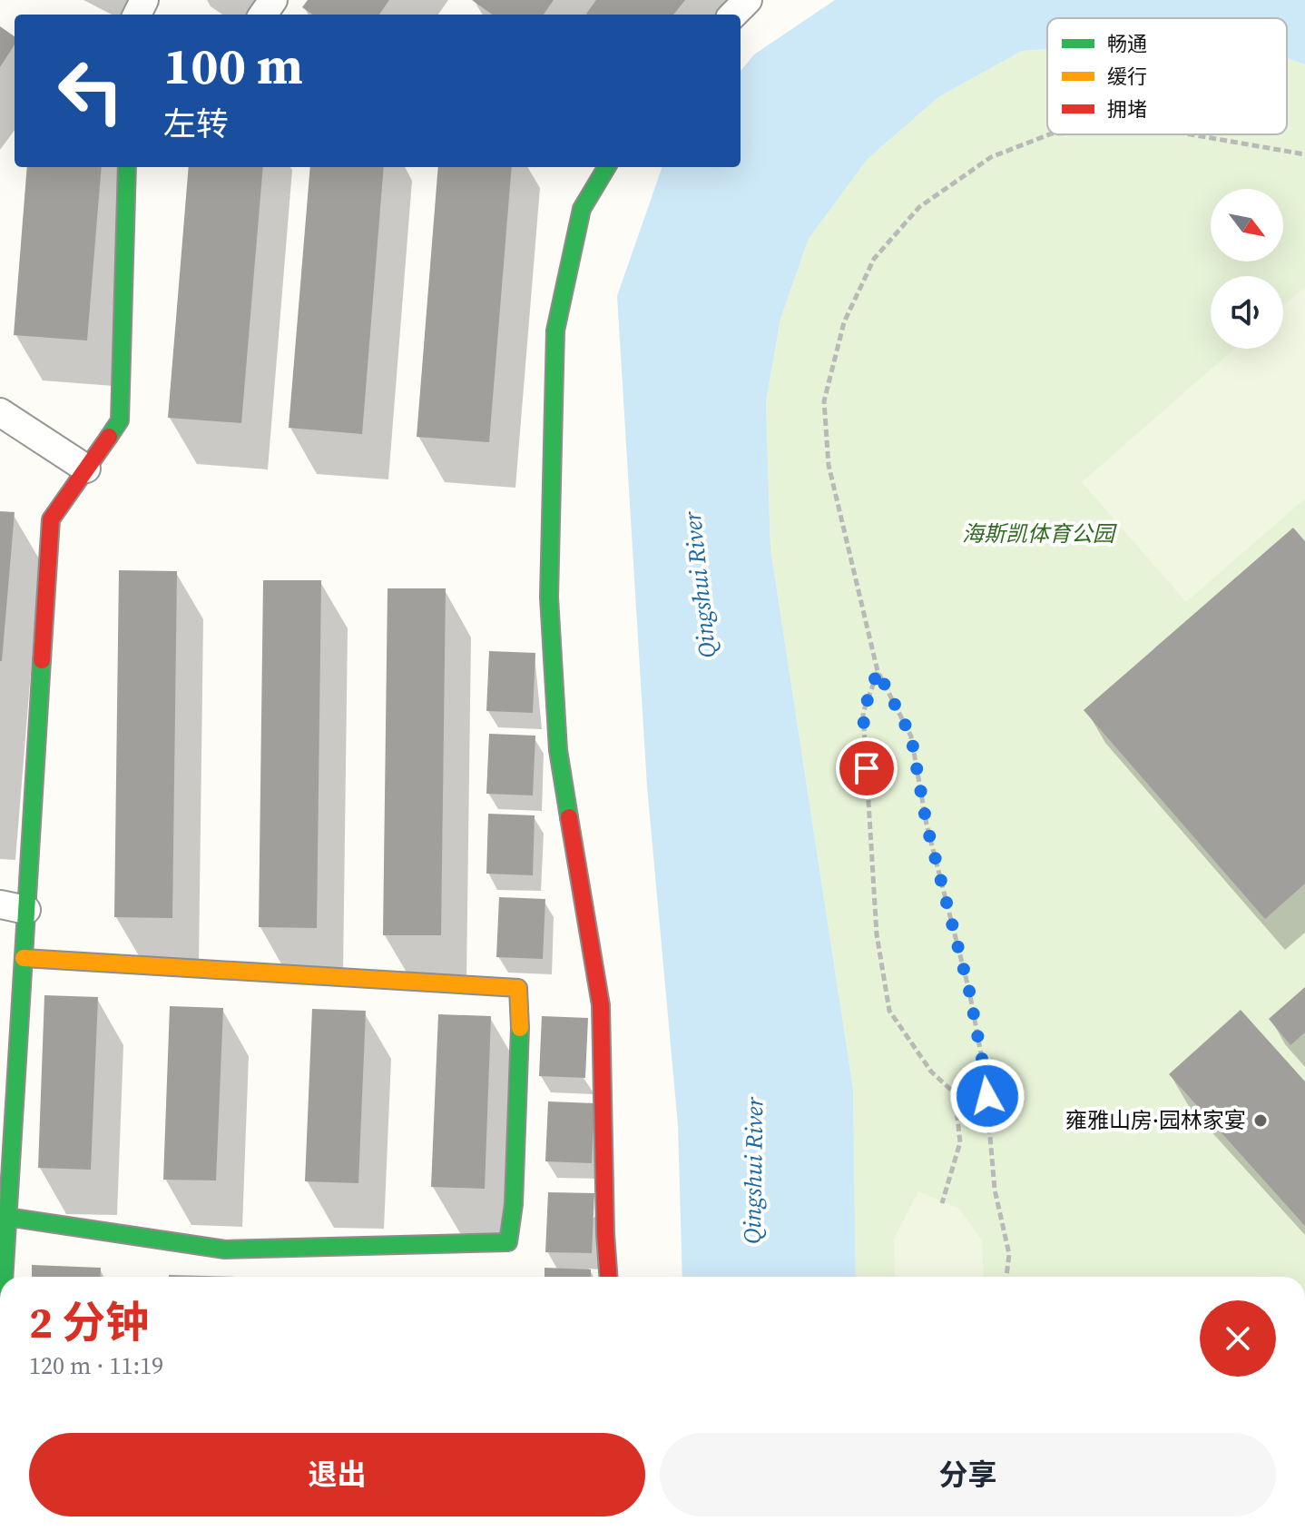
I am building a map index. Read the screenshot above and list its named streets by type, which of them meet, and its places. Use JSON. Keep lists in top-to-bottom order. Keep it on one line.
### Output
{"water":["Qingshui River"],"parks":["海斯凯体育公园"],"places":["雍雅山房·园林家宴"],"legend":["畅通","缓行","拥堵"],"north":"bottom right","page":{"turn":["100 m","左转"],"heading":["2 分钟","120 m · 11:19"],"buttons":["退出","分享"]}}
